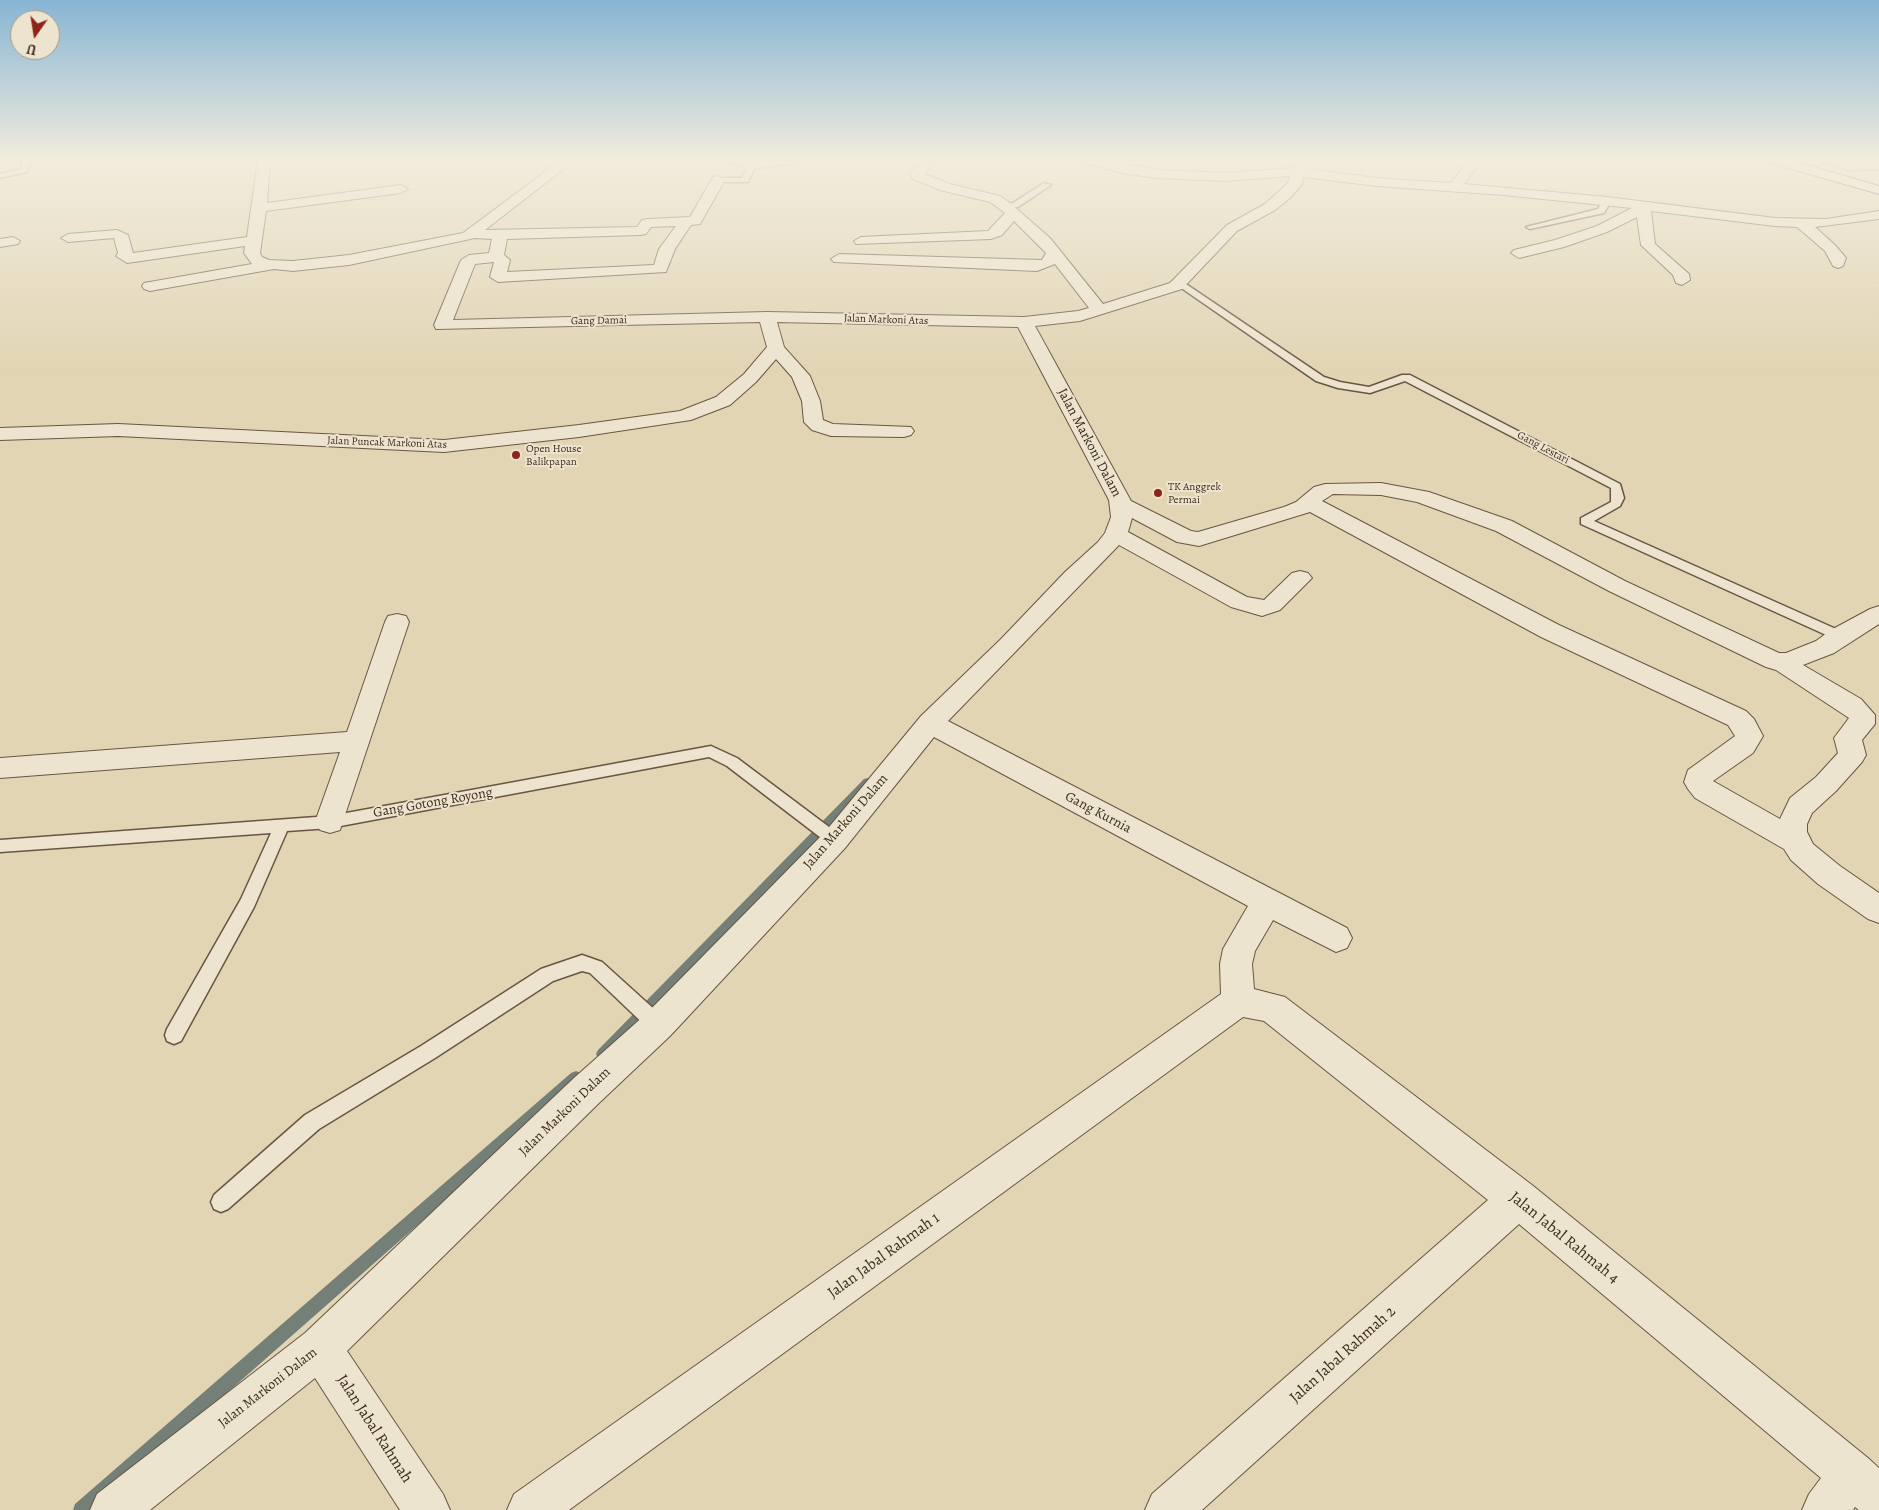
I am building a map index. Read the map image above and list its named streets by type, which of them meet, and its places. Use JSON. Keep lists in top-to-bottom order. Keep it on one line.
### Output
{"streets":{"street":["Jalan Markoni Atas","Gang Damai","Jalan Puncak Markoni Atas","Jalan Markoni Dalam","Gang Kurnia","Jalan Jabal Rahmah 4","Jalan Jabal Rahmah 1","Jalan Jabal Rahmah 2","Jalan Jabal Rahmah"],"lane":["Gang Lestari","Gang Gotong Royong"]},"crossings":[["Jalan Markoni Atas","Gang Damai"],["Jalan Markoni Atas","Jalan Markoni Dalam"],["Jalan Markoni Dalam","Gang Gotong Royong"],["Jalan Markoni Dalam","Gang Kurnia"],["Jalan Markoni Dalam","Jalan Jabal Rahmah"],["Jalan Jabal Rahmah 4","Jalan Jabal Rahmah 1"],["Jalan Jabal Rahmah 4","Jalan Jabal Rahmah 2"]],"places":["Open House Balikpapan","TK Anggrek Permai"],"north":"bottom"}
